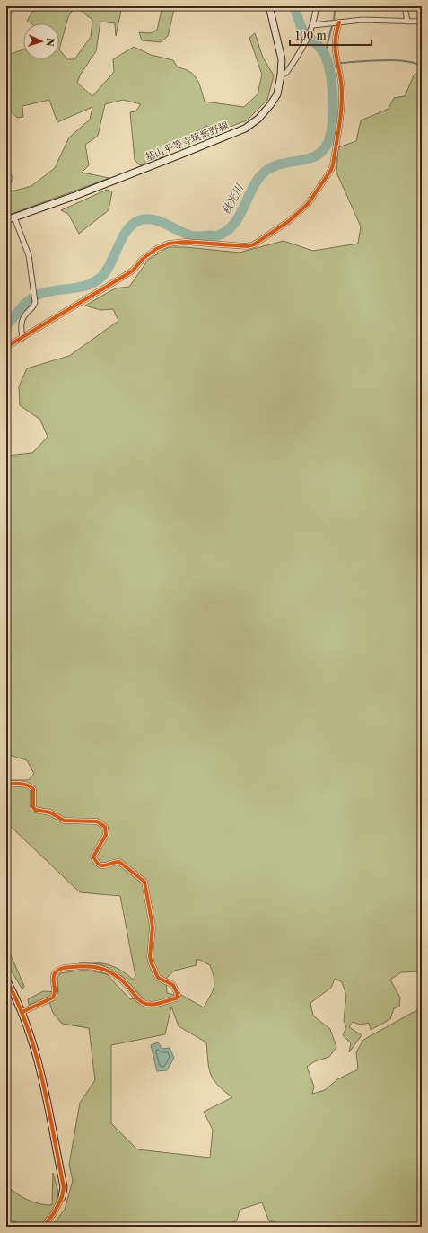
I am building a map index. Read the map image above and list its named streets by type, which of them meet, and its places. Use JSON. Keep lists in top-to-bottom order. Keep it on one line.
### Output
{"streets":{"main road":["基山平等寺筑紫野線"]},"water":["秋光川"],"scale_bar":"100 m","north":"right"}
